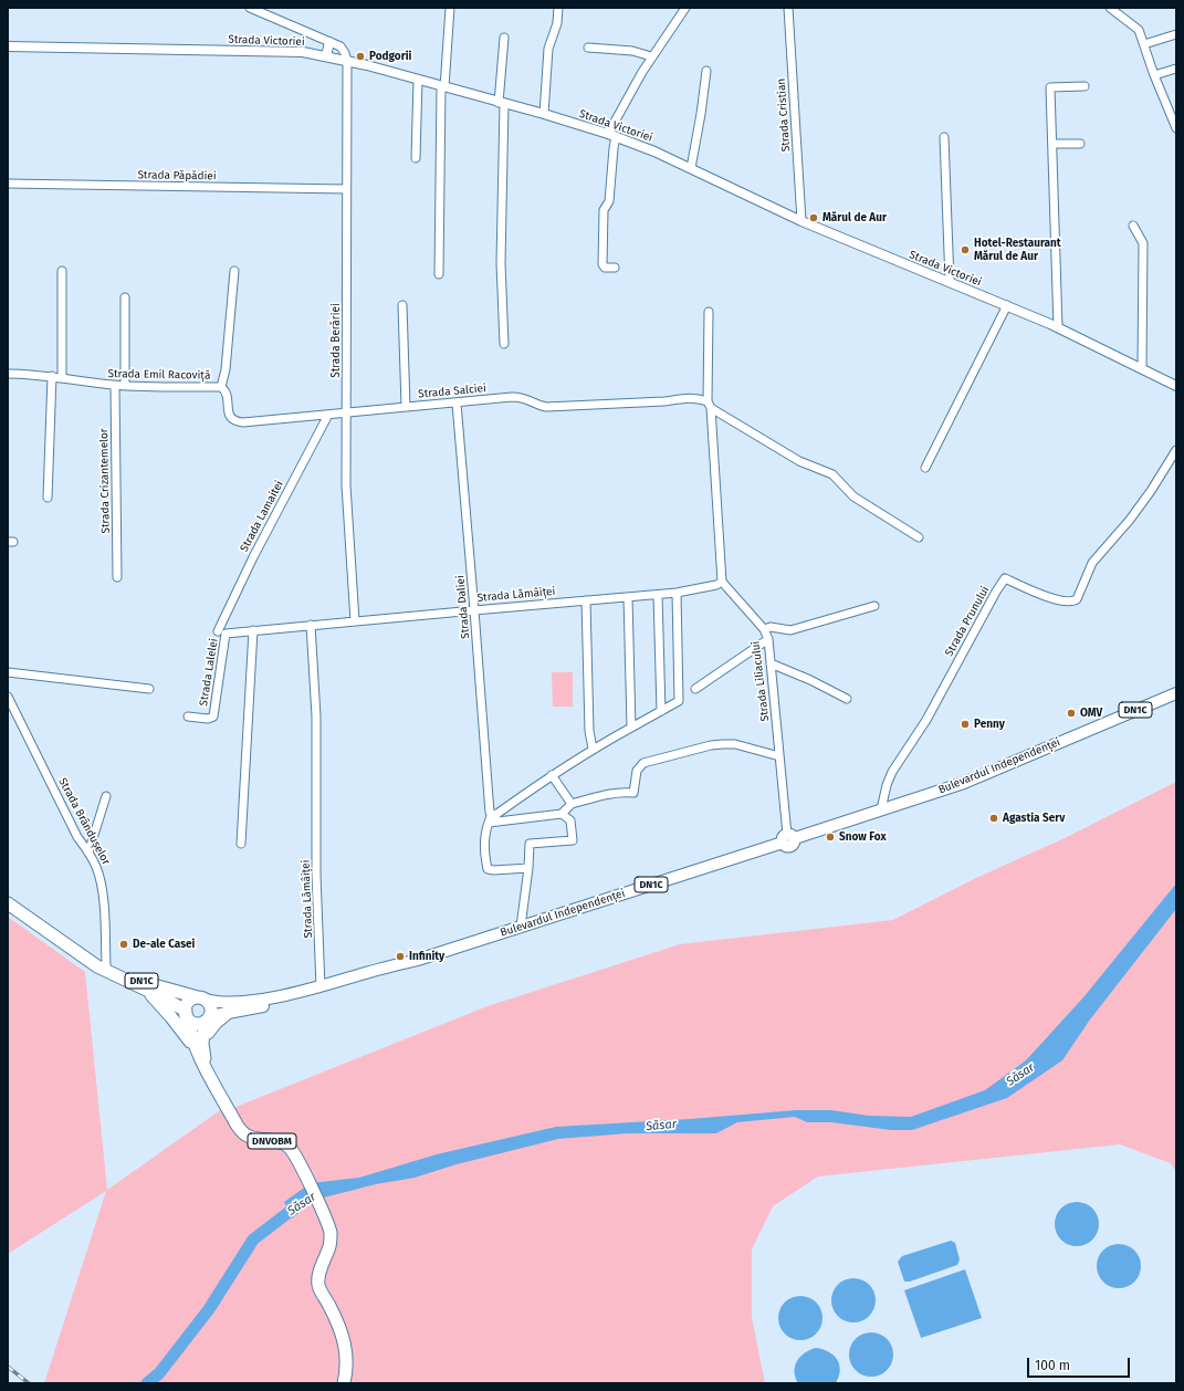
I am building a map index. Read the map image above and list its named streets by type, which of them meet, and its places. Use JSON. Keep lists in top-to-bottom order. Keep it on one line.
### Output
{"streets":{"highway":["DN1C","Bulevardul Independenței","DNVOBM"],"street":["Strada Victoriei","Strada Cristian","Strada Păpădiei","Strada Berăriei","Strada Emil Racoviță","Strada Salciei","Strada Crizantemelor","Strada Lamaitei","Strada Lămâiței","Strada Daliei","Strada Prunului","Strada Lalelei","Strada Liliacului","Strada Brândușelor"]},"crossings":[["Strada Victoriei","Strada Cristian"],["Strada Victoriei","Strada Berăriei"],["Strada Păpădiei","Strada Berăriei"],["Strada Berăriei","Strada Salciei"],["Strada Berăriei","Strada Lămâiței"],["Strada Emil Racoviță","Strada Salciei"],["Strada Emil Racoviță","Strada Crizantemelor"],["Strada Salciei","Strada Lamaitei"],["Strada Salciei","Strada Daliei"],["Strada Lamaitei","Strada Lămâiței"],["Strada Lamaitei","Strada Lalelei"],["Strada Lămâiței","Strada Daliei"],["Strada Lămâiței","Strada Lalelei"],["Strada Lămâiței","Strada Liliacului"],["Strada Lămâiței","Bulevardul Independenței"],["Strada Prunului","Bulevardul Independenței"],["Strada Liliacului","Bulevardul Independenței"],["DN1C","Bulevardul Independenței"],["DN1C","DNVOBM"],["Bulevardul Independenței","Strada Brândușelor"],["Bulevardul Independenței","DNVOBM"]],"water":["Săsar"],"places":["Podgorii","Mărul de Aur","Hotel-Restaurant Mărul de Aur","OMV","Penny","Agastia Serv","Snow Fox","De-ale Casei","Infinity"],"scale_bar":"100 m"}
